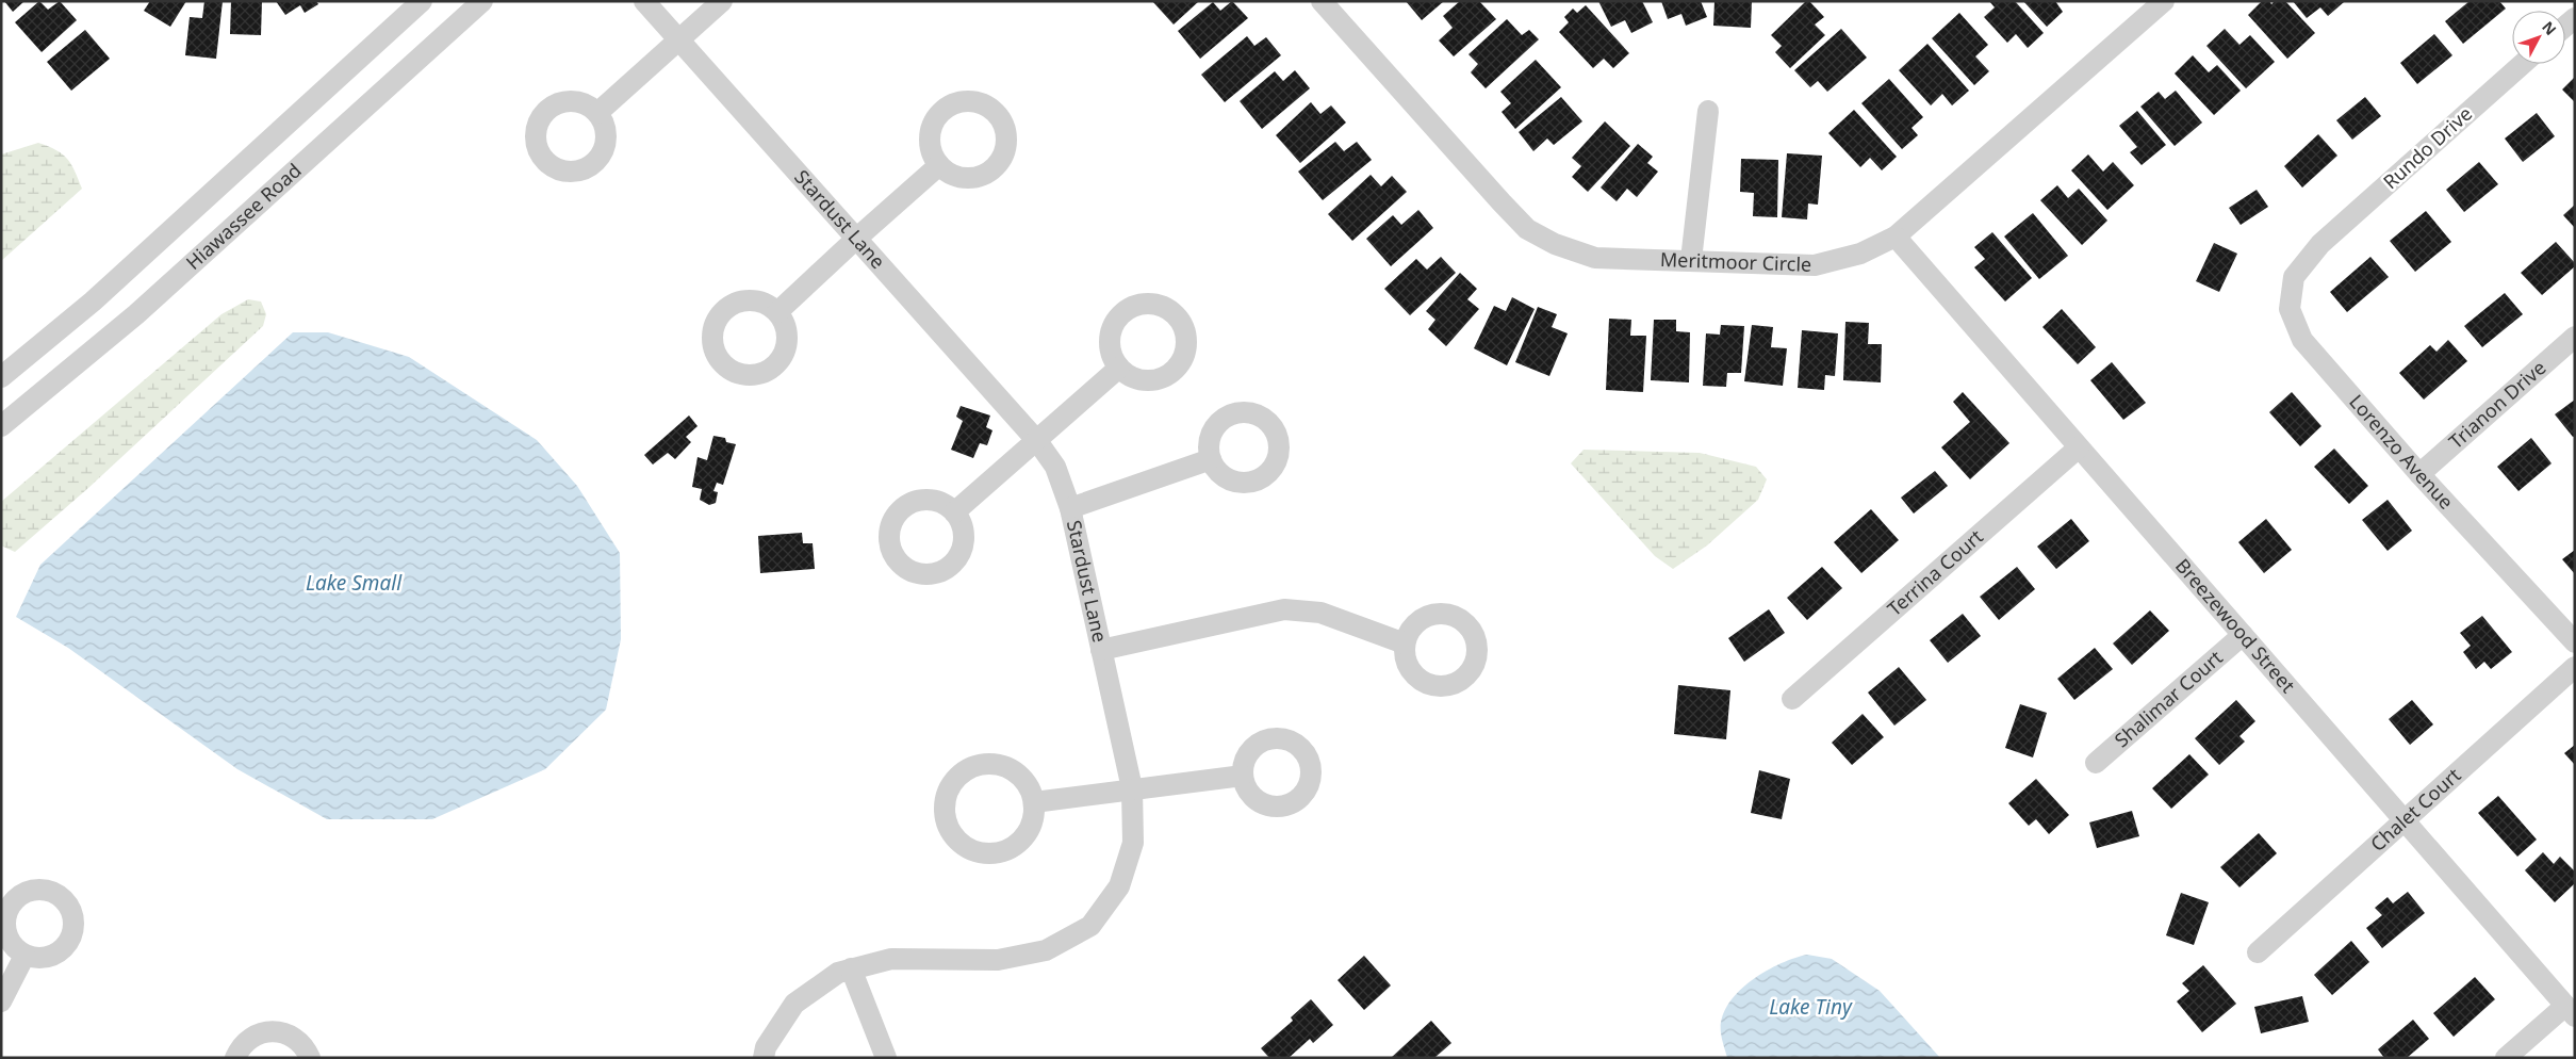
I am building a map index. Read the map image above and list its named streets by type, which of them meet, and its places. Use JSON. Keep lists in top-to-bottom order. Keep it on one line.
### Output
{"streets":{"street":["Rundo Drive","Hiawassee Road","Stardust Lane","Meritmoor Circle","Trianon Drive","Lorenzo Avenue","Terrina Court","Breezewood Street","Shalimar Court","Chalet Court"]},"crossings":[["Rundo Drive","Lorenzo Avenue"],["Meritmoor Circle","Breezewood Street"],["Trianon Drive","Lorenzo Avenue"],["Terrina Court","Breezewood Street"],["Breezewood Street","Shalimar Court"],["Breezewood Street","Chalet Court"]],"water":["Lake Small","Lake Tiny"],"north":"top right"}
